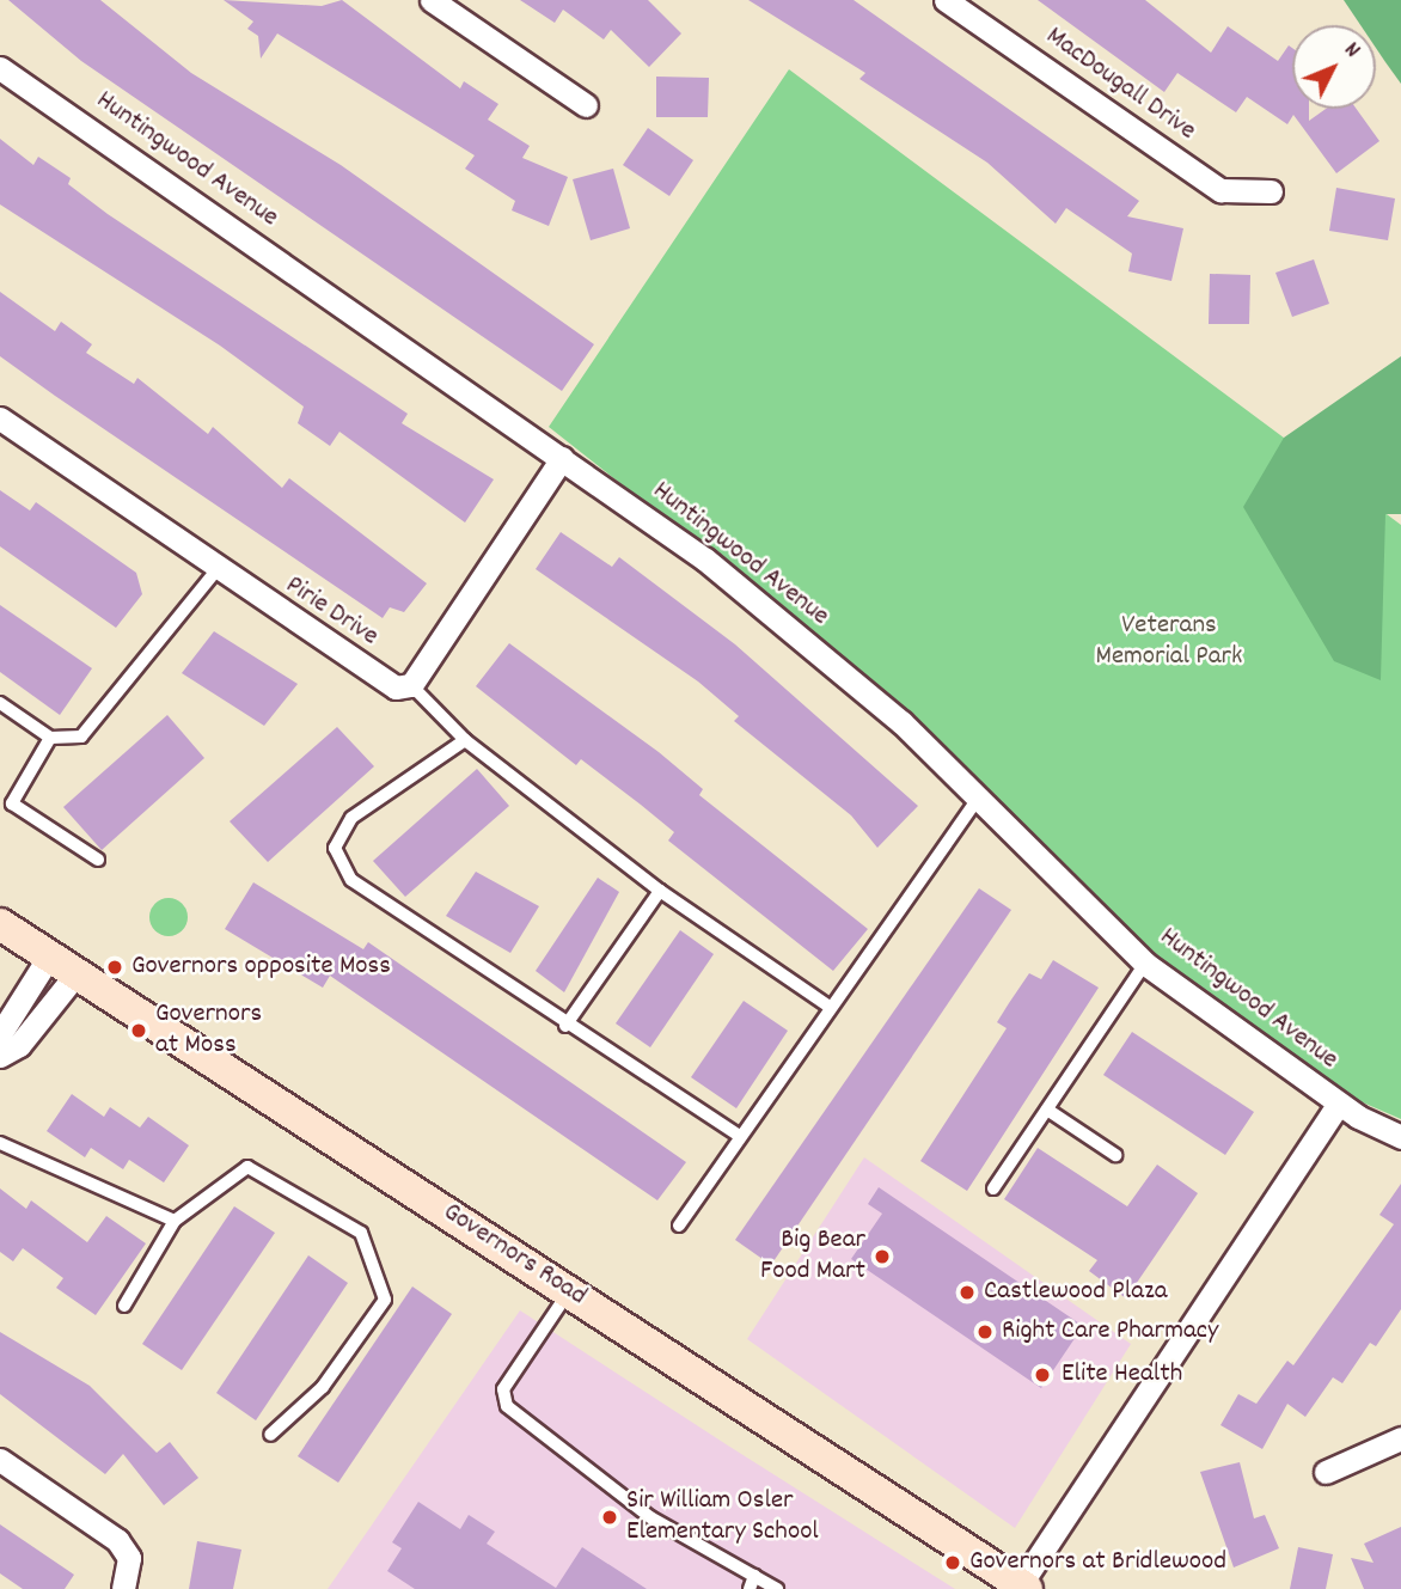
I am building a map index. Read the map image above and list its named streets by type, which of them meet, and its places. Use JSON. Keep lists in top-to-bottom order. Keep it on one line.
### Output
{"streets":{"main road":["Governors Road"],"street":["MacDougall Drive","Huntingwood Avenue","Pirie Drive"]},"parks":["Veterans Memorial Park"],"places":["Governors opposite Moss","Governors at Moss","Big Bear Food Mart","Castlewood Plaza","Right Care Pharmacy","Elite Health","Sir William Osler Elementary School","Governors at Bridlewood"],"north":"top right"}
